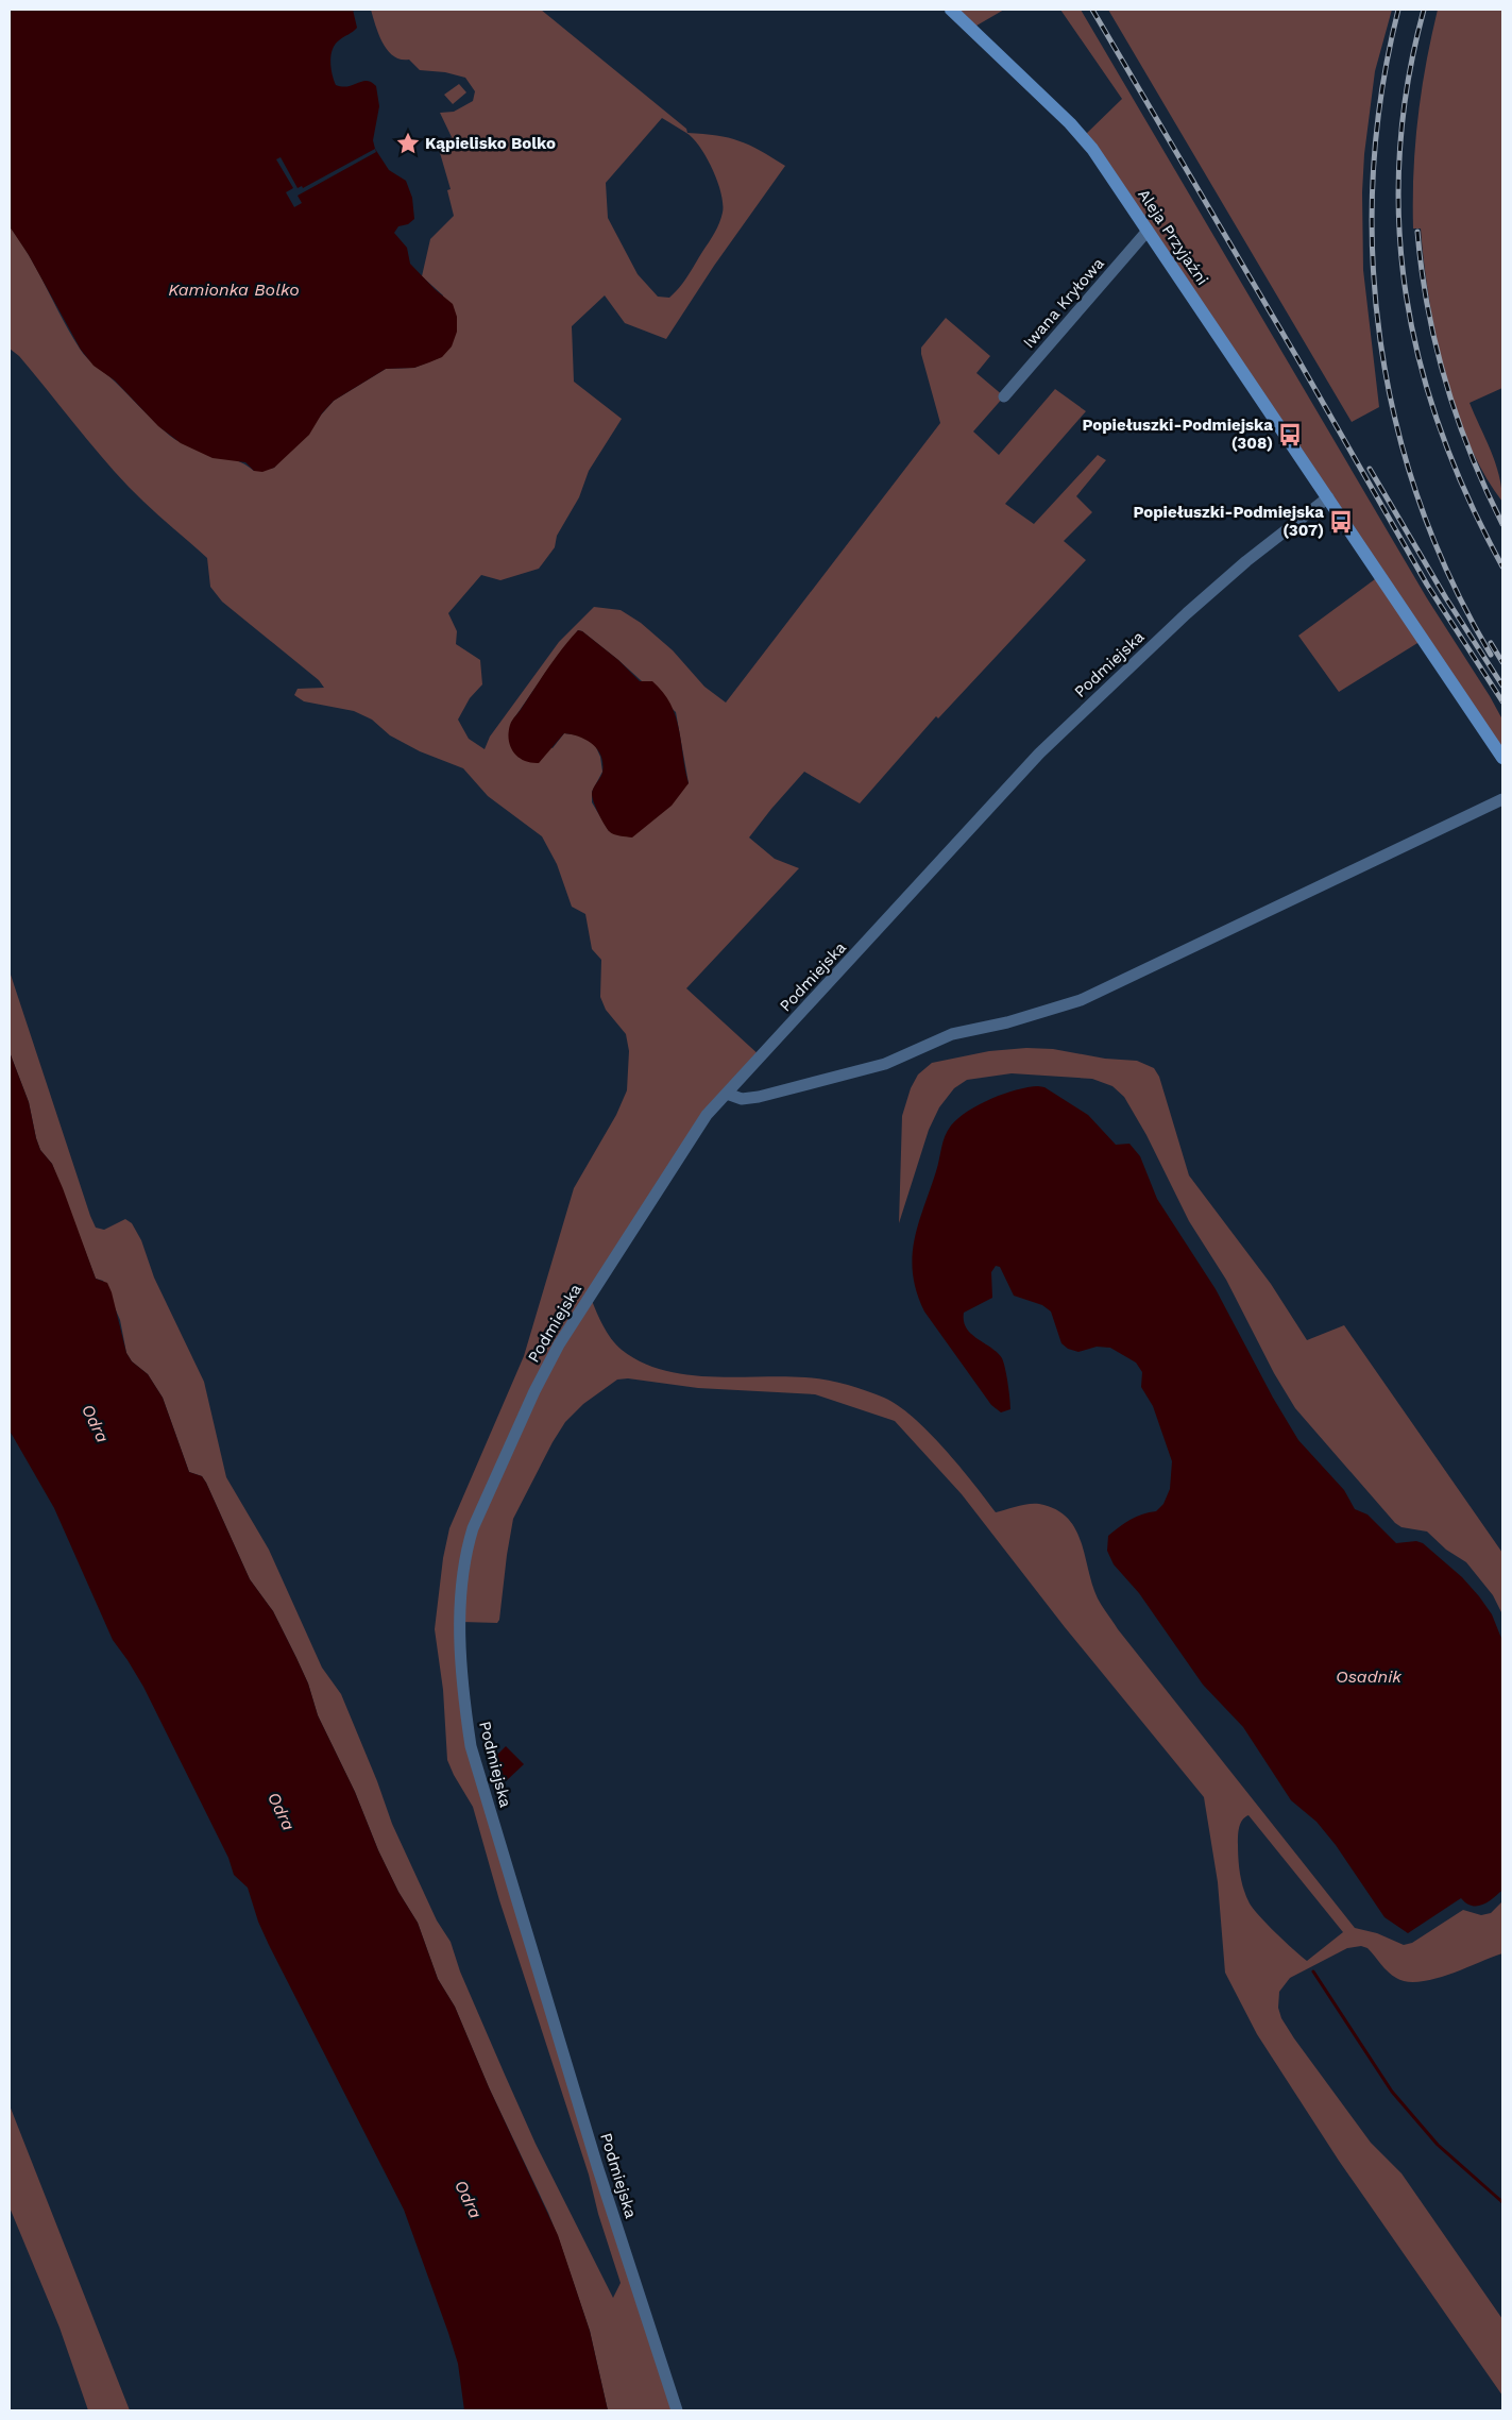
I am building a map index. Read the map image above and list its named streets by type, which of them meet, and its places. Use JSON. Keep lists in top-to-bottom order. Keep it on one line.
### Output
{"streets":{"main road":["Aleja Przyjaźni"],"street":["Iwana Kryłowa","Podmiejska"]},"crossings":[["Aleja Przyjaźni","Iwana Kryłowa"],["Aleja Przyjaźni","Podmiejska"]],"water":["Kamionka Bolko","Odra","Osadnik"],"places":{"place":["Kąpielisko Bolko"],"bus stop":["Popiełuszki-Podmiejska (308)","Popiełuszki-Podmiejska (307)"]}}
